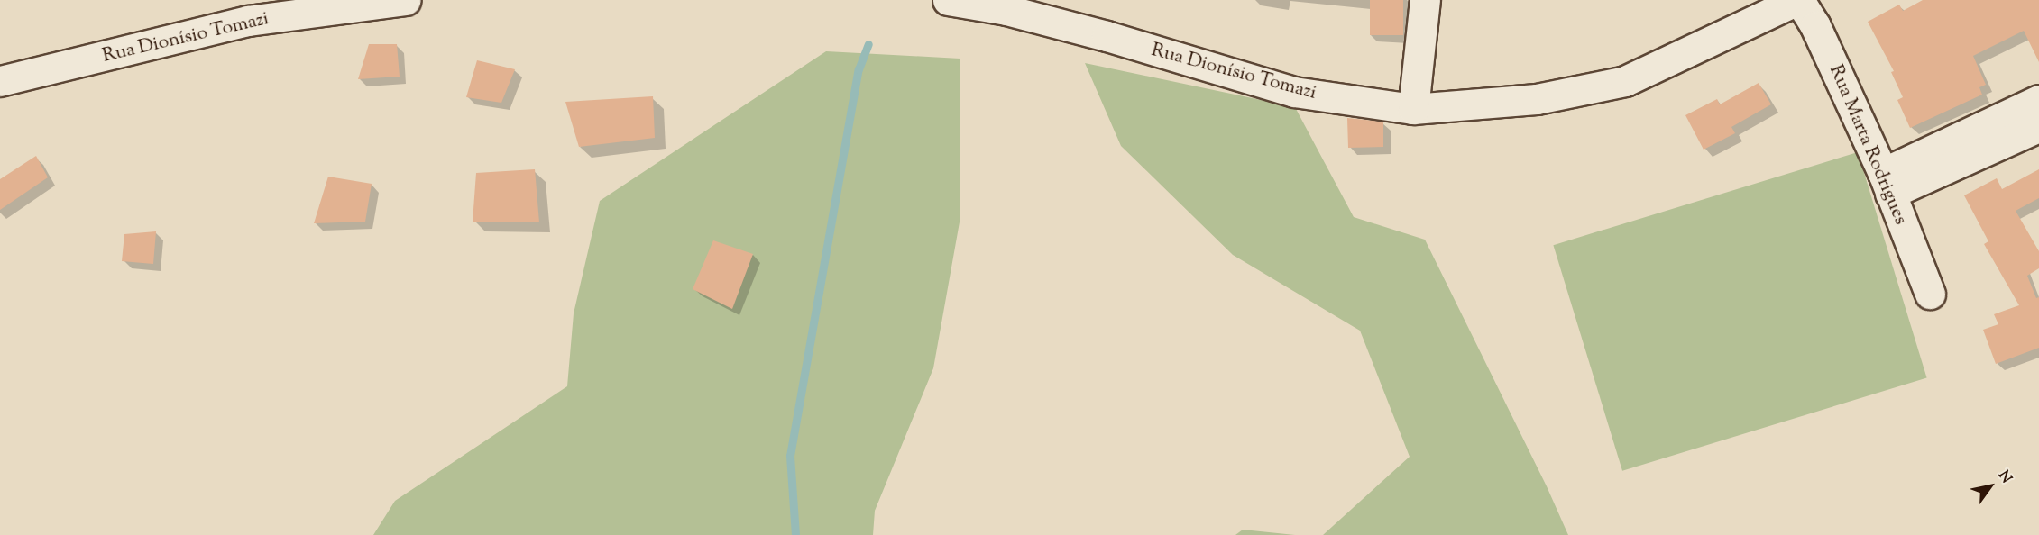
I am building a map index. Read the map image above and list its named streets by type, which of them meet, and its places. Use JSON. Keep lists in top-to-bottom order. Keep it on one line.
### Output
{"streets":{"street":["Rua Dionísio Tomazi","Rua Marta Rodrigues"]},"crossings":[["Rua Dionísio Tomazi","Rua Marta Rodrigues"]],"north":"top right"}
